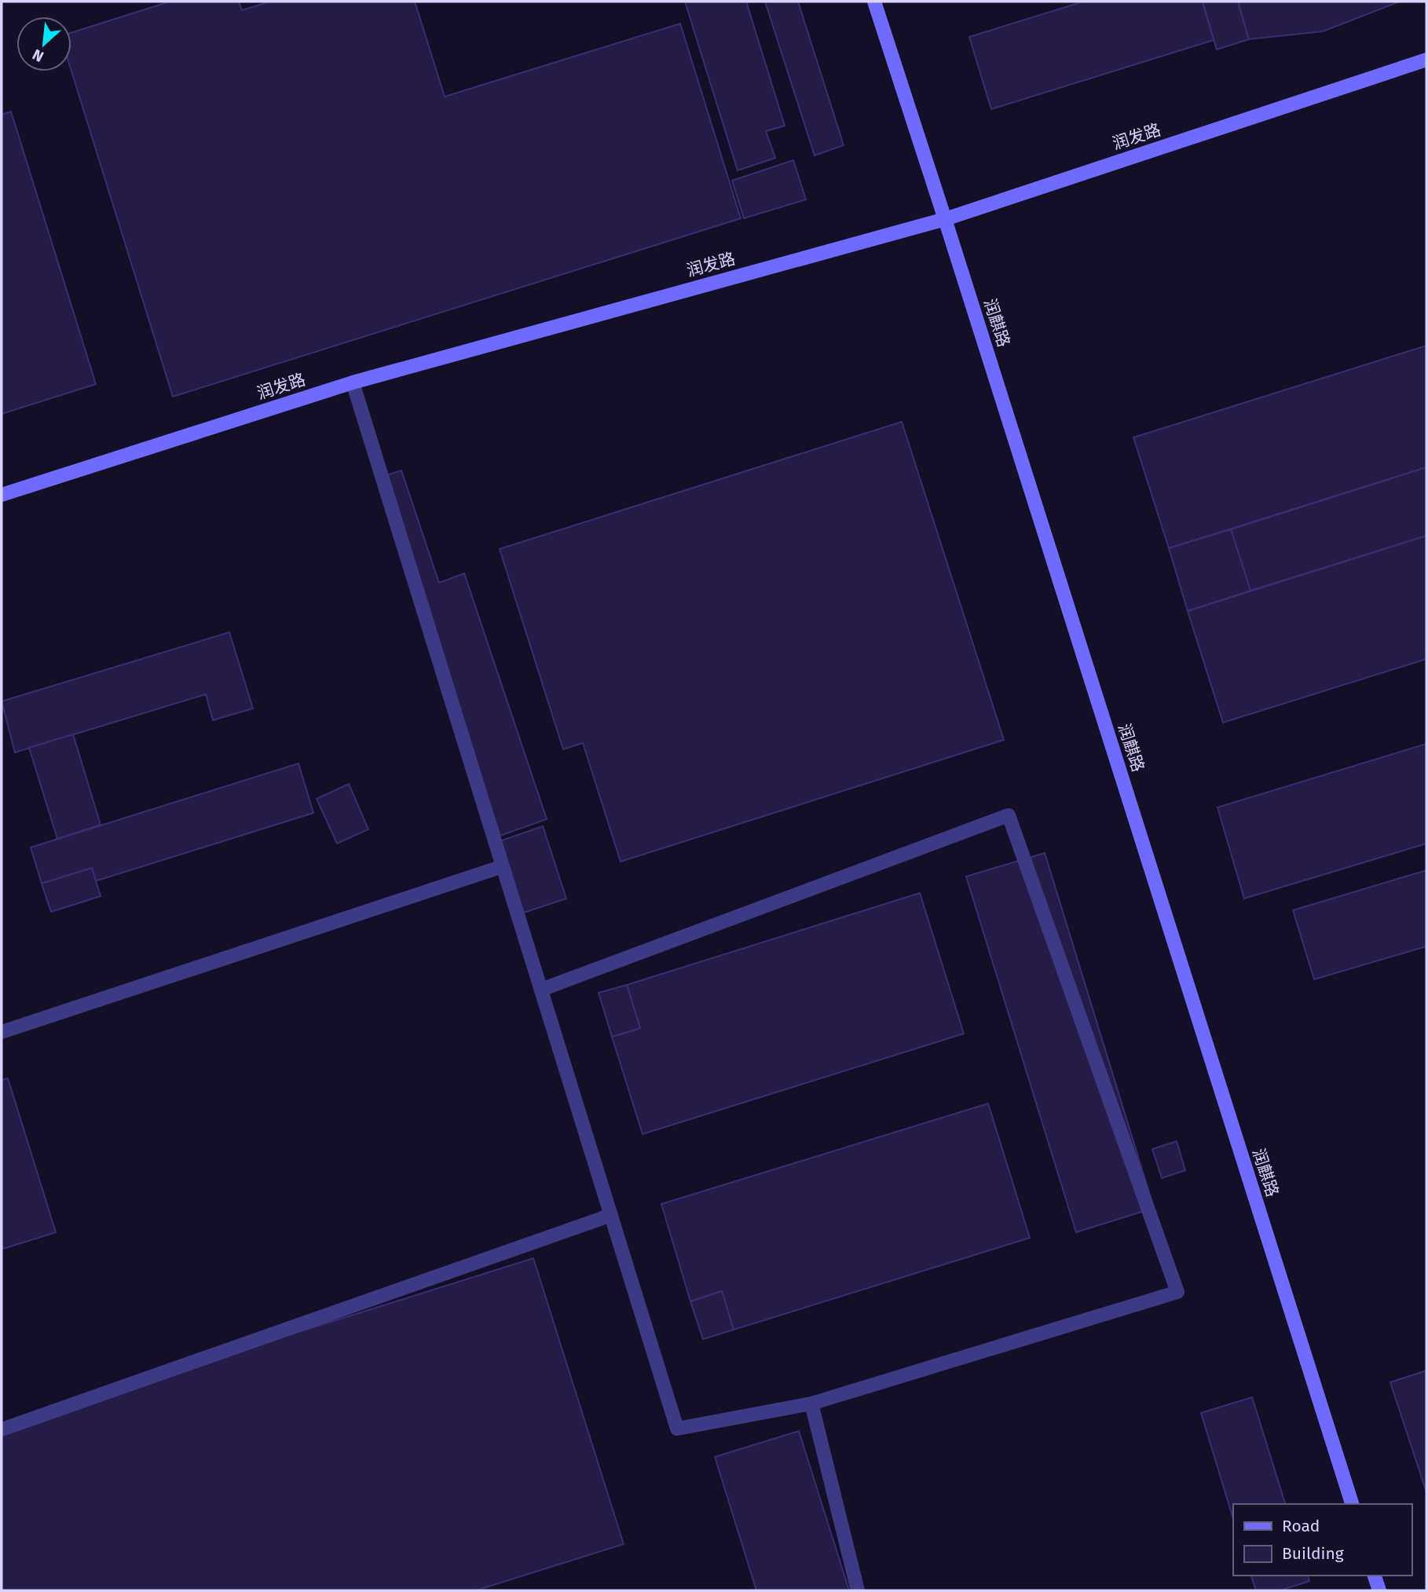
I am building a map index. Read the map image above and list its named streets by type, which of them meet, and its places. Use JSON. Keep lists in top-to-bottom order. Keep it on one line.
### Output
{"streets":{"street":["润发路","润麒路"]},"crossings":[["润发路","润麒路"]],"legend":["Road","Building"],"north":"bottom left"}
